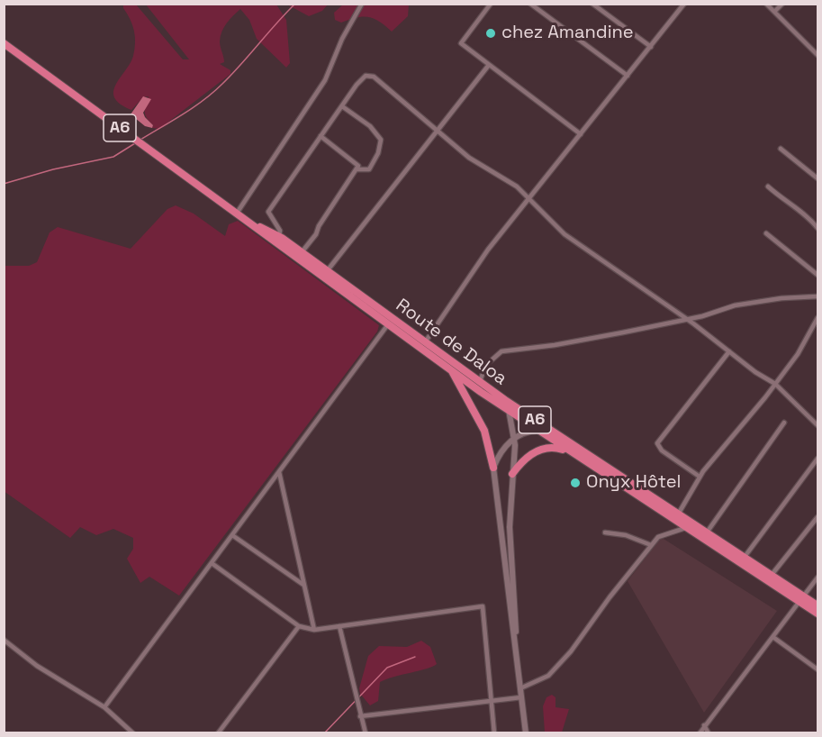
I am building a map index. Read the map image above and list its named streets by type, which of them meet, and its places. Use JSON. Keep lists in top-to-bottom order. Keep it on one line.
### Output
{"streets":{"highway":["A6","Route de Daloa"]},"crossings":[["A6","Route de Daloa"]],"places":["chez Amandine","Onyx Hôtel"]}
